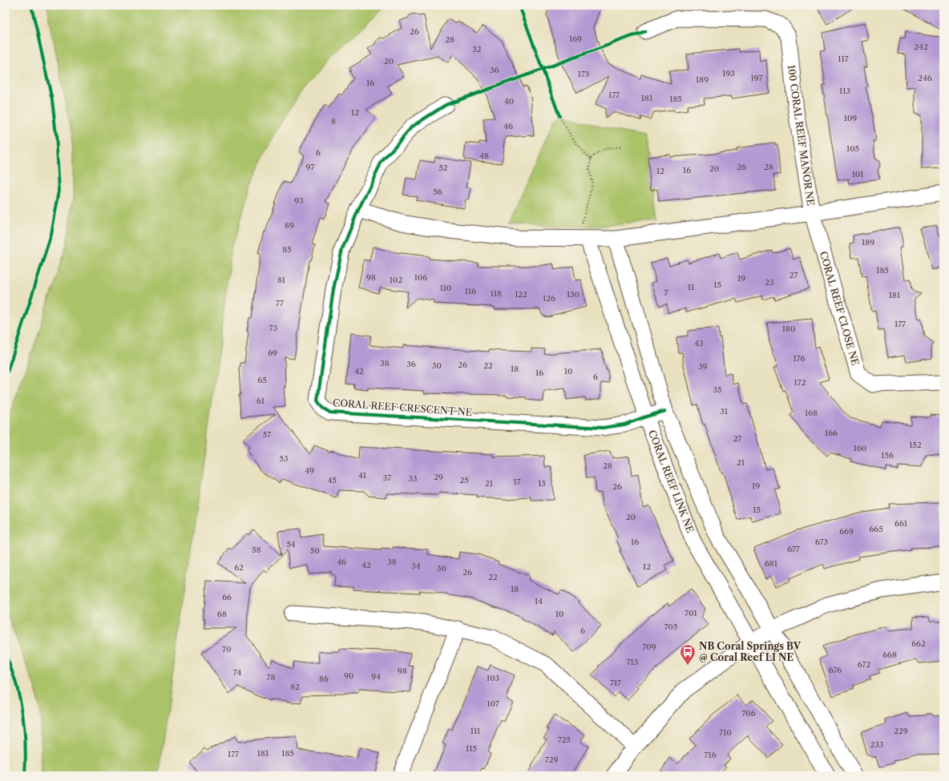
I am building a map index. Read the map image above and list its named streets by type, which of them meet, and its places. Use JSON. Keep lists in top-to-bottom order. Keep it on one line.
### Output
{"streets":{"street":["100 CORAL REEF MANOR NE","CORAL REEF CLOSE NE","CORAL REEF CRESCENT NE","CORAL REEF LINK NE"]},"crossings":[["100 CORAL REEF MANOR NE","CORAL REEF CLOSE NE"],["CORAL REEF CRESCENT NE","CORAL REEF LINK NE"]],"places":{"bus stop":["NB Coral Springs BV @ Coral Reef LI NE"]},"house_numbers":["26","169","28","242","32","117","20","36","193","173","197","246","189","16","113","177","181","185","40","12","109","8","46","105","6","48","97","26","28","52","20","16","12","101","56","93","89","189","85","185","27","98","106","19","81","102","23","15","11","110","116","7","118","122","130","181","126","77","177","73","180","43","69","176","38","36","26","30","22","39","18","42","10","16","6","65","172","35","61","31","168","166","57","27","152","160","156","53","21","28","49","41","29","37","33","45","25","17","21","13","19","26","15","20","661","665","669","16","673","54","677","58","50","46","38","681","42","34","12","62","30","26","22","18","66","14","701","68","10","705","6","662","709","70","668","713","672","676","98","74","90","94","78","103","86","717","82","107","706","111","229","710","725","233","115","181","185","177","716","729"]}
